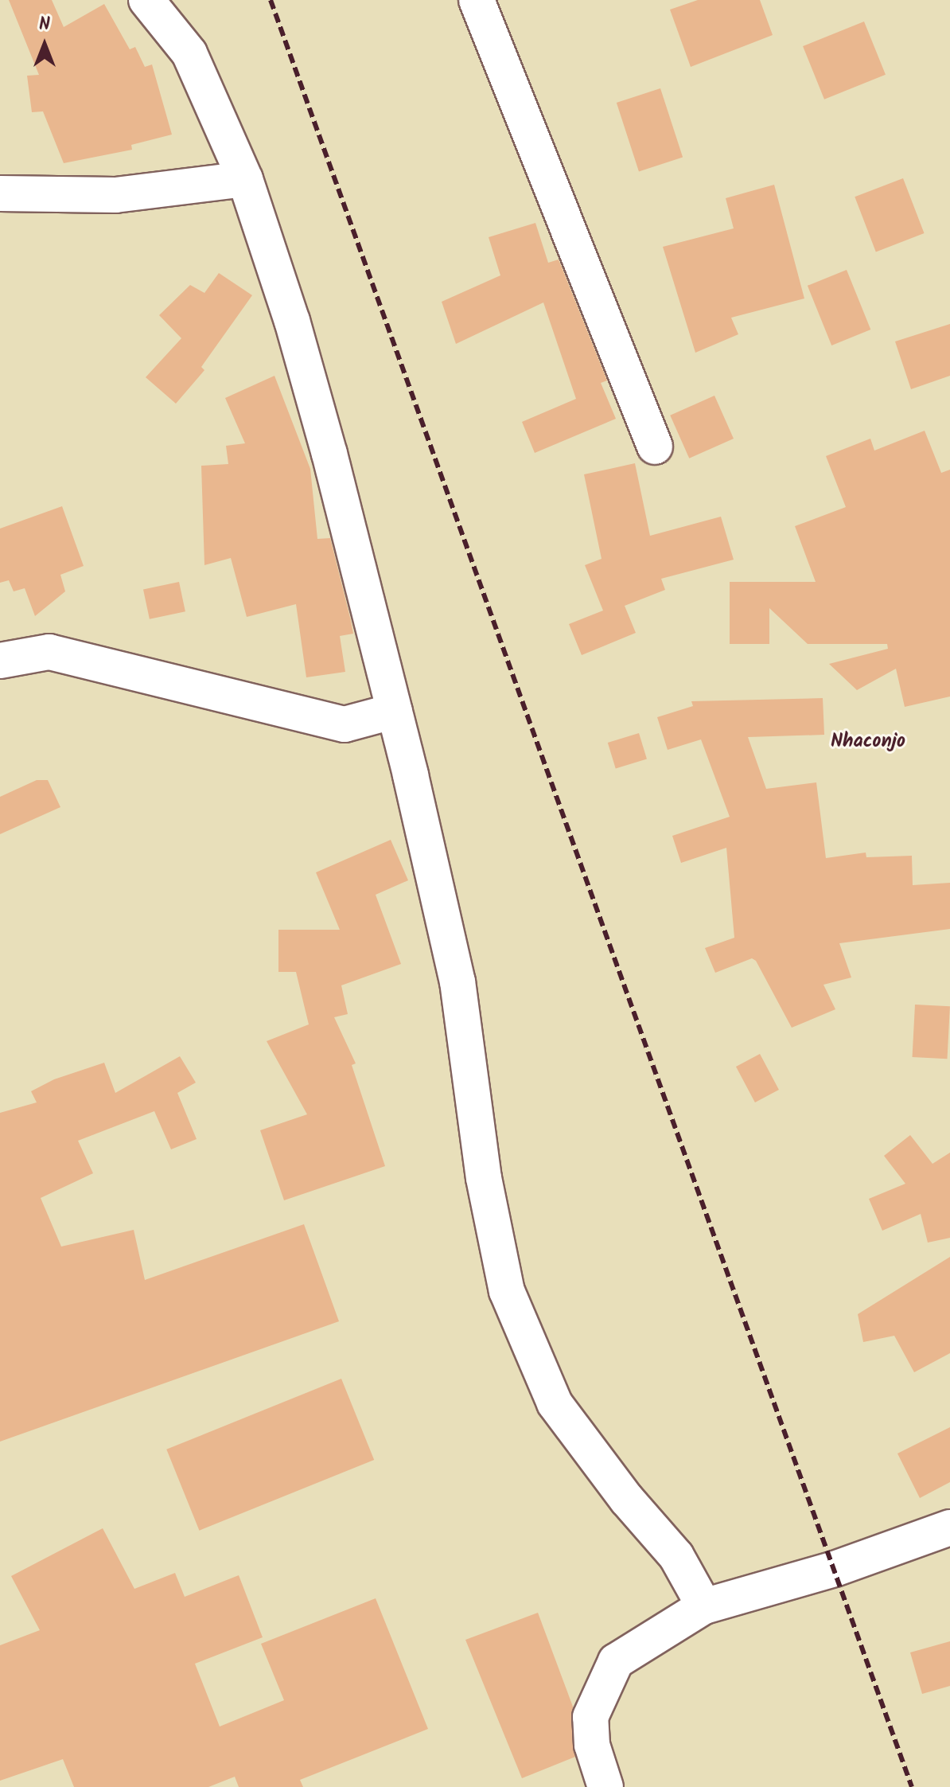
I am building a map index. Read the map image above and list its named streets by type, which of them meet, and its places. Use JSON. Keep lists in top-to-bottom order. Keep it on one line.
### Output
{"districts":["Nhaconjo"],"north":"top"}
